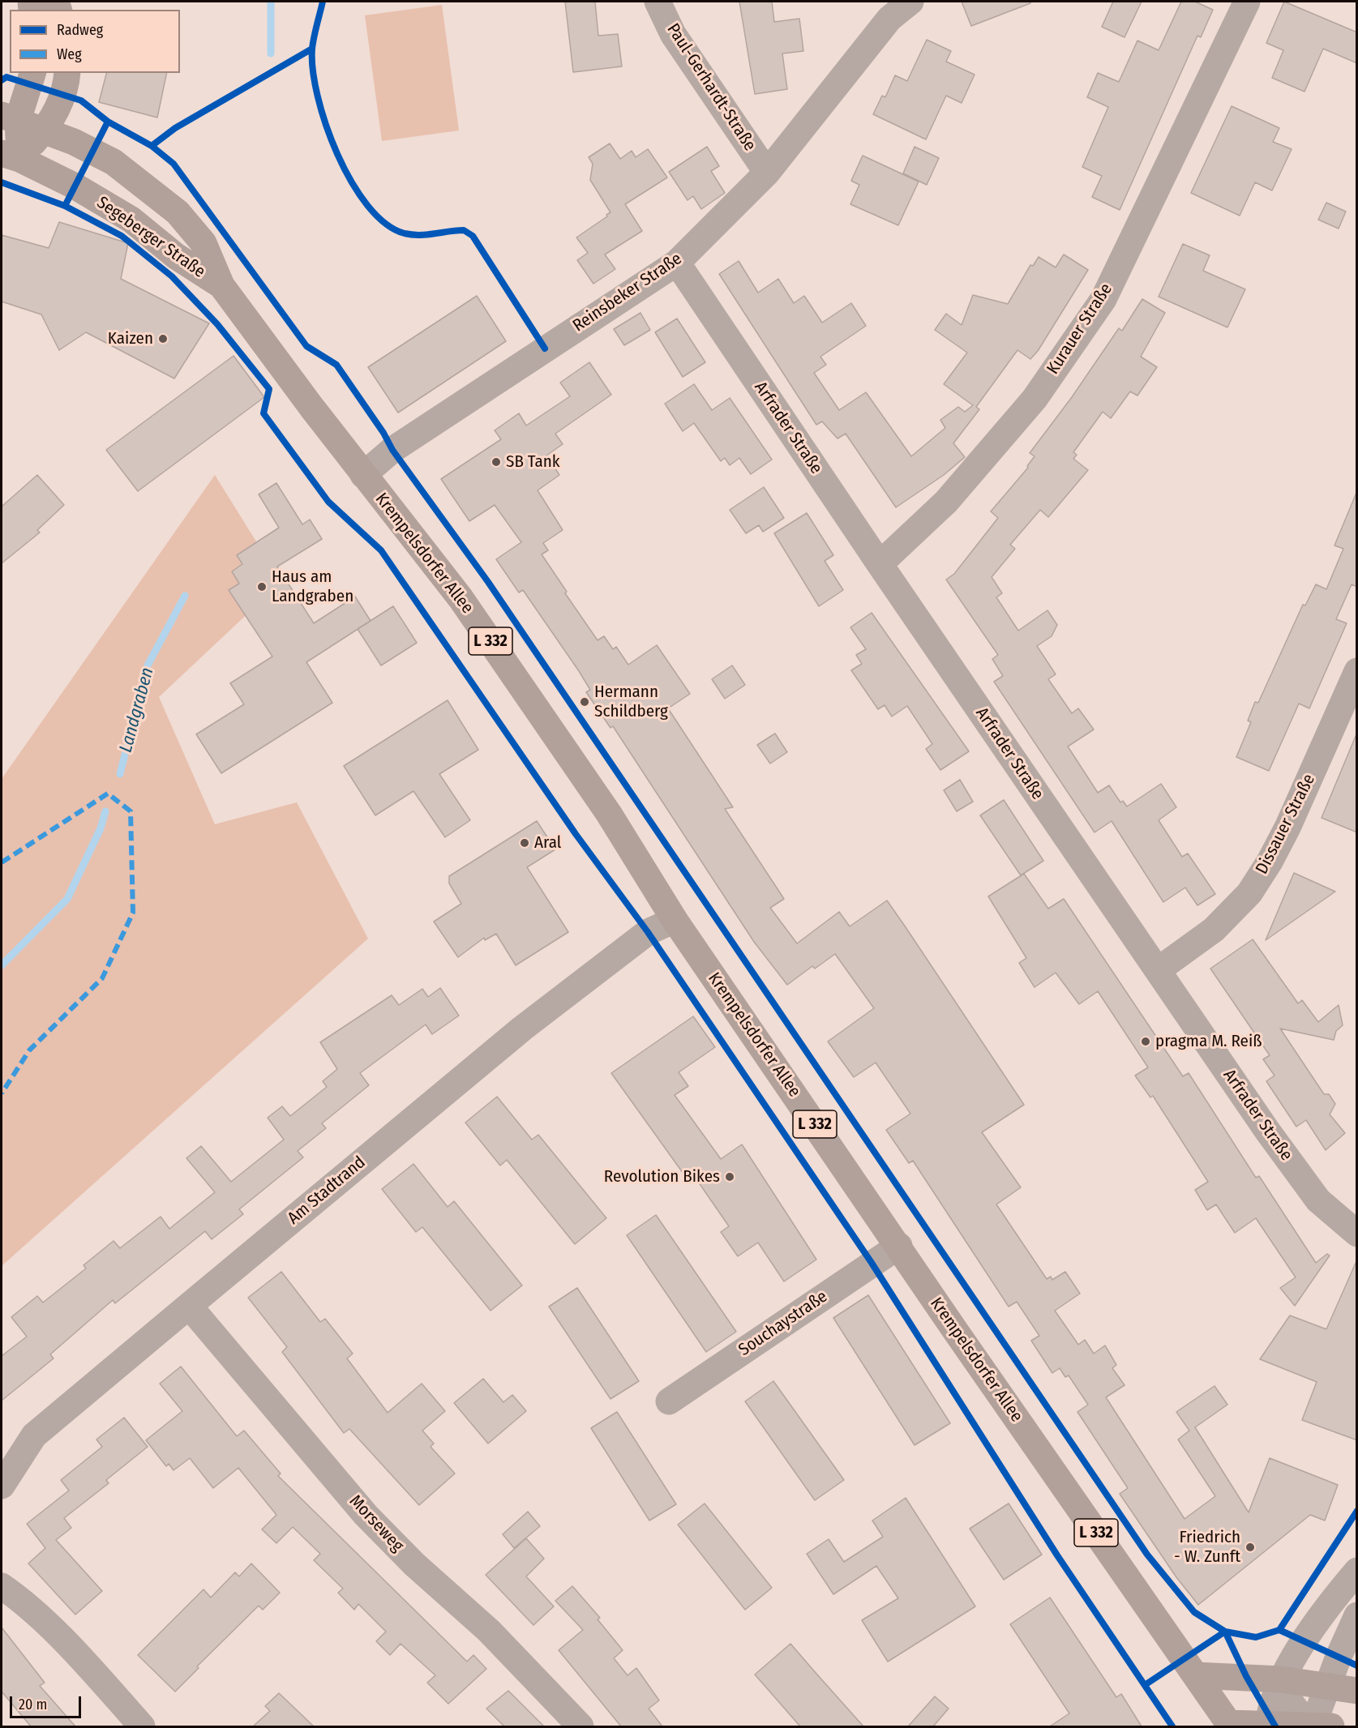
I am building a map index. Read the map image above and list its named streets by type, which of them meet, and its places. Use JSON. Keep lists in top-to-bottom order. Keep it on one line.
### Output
{"streets":{"main road":["Segeberger Straße","Krempelsdorfer Allee","L 332"],"street":["Paul-Gerhardt-Straße","Reinsbeker Straße","Kurauer Straße","Arfrader Straße","Dissauer Straße","Am Stadtrand","Souchaystraße","Morseweg"]},"crossings":[["Paul-Gerhardt-Straße","Reinsbeker Straße"],["Segeberger Straße","Krempelsdorfer Allee"],["Reinsbeker Straße","Arfrader Straße"],["Reinsbeker Straße","Krempelsdorfer Allee"],["Kurauer Straße","Arfrader Straße"],["Arfrader Straße","Dissauer Straße"],["Krempelsdorfer Allee","Am Stadtrand"],["Krempelsdorfer Allee","Souchaystraße"],["Am Stadtrand","Morseweg"]],"water":["Landgraben"],"places":["Kaizen","SB Tank","Haus am Landgraben","Hermann Schildberg","Aral","pragma M. Reiß","Revolution Bikes","Friedrich - W. Zunft"],"legend":["Radweg","Weg"],"scale_bar":"20 m"}
